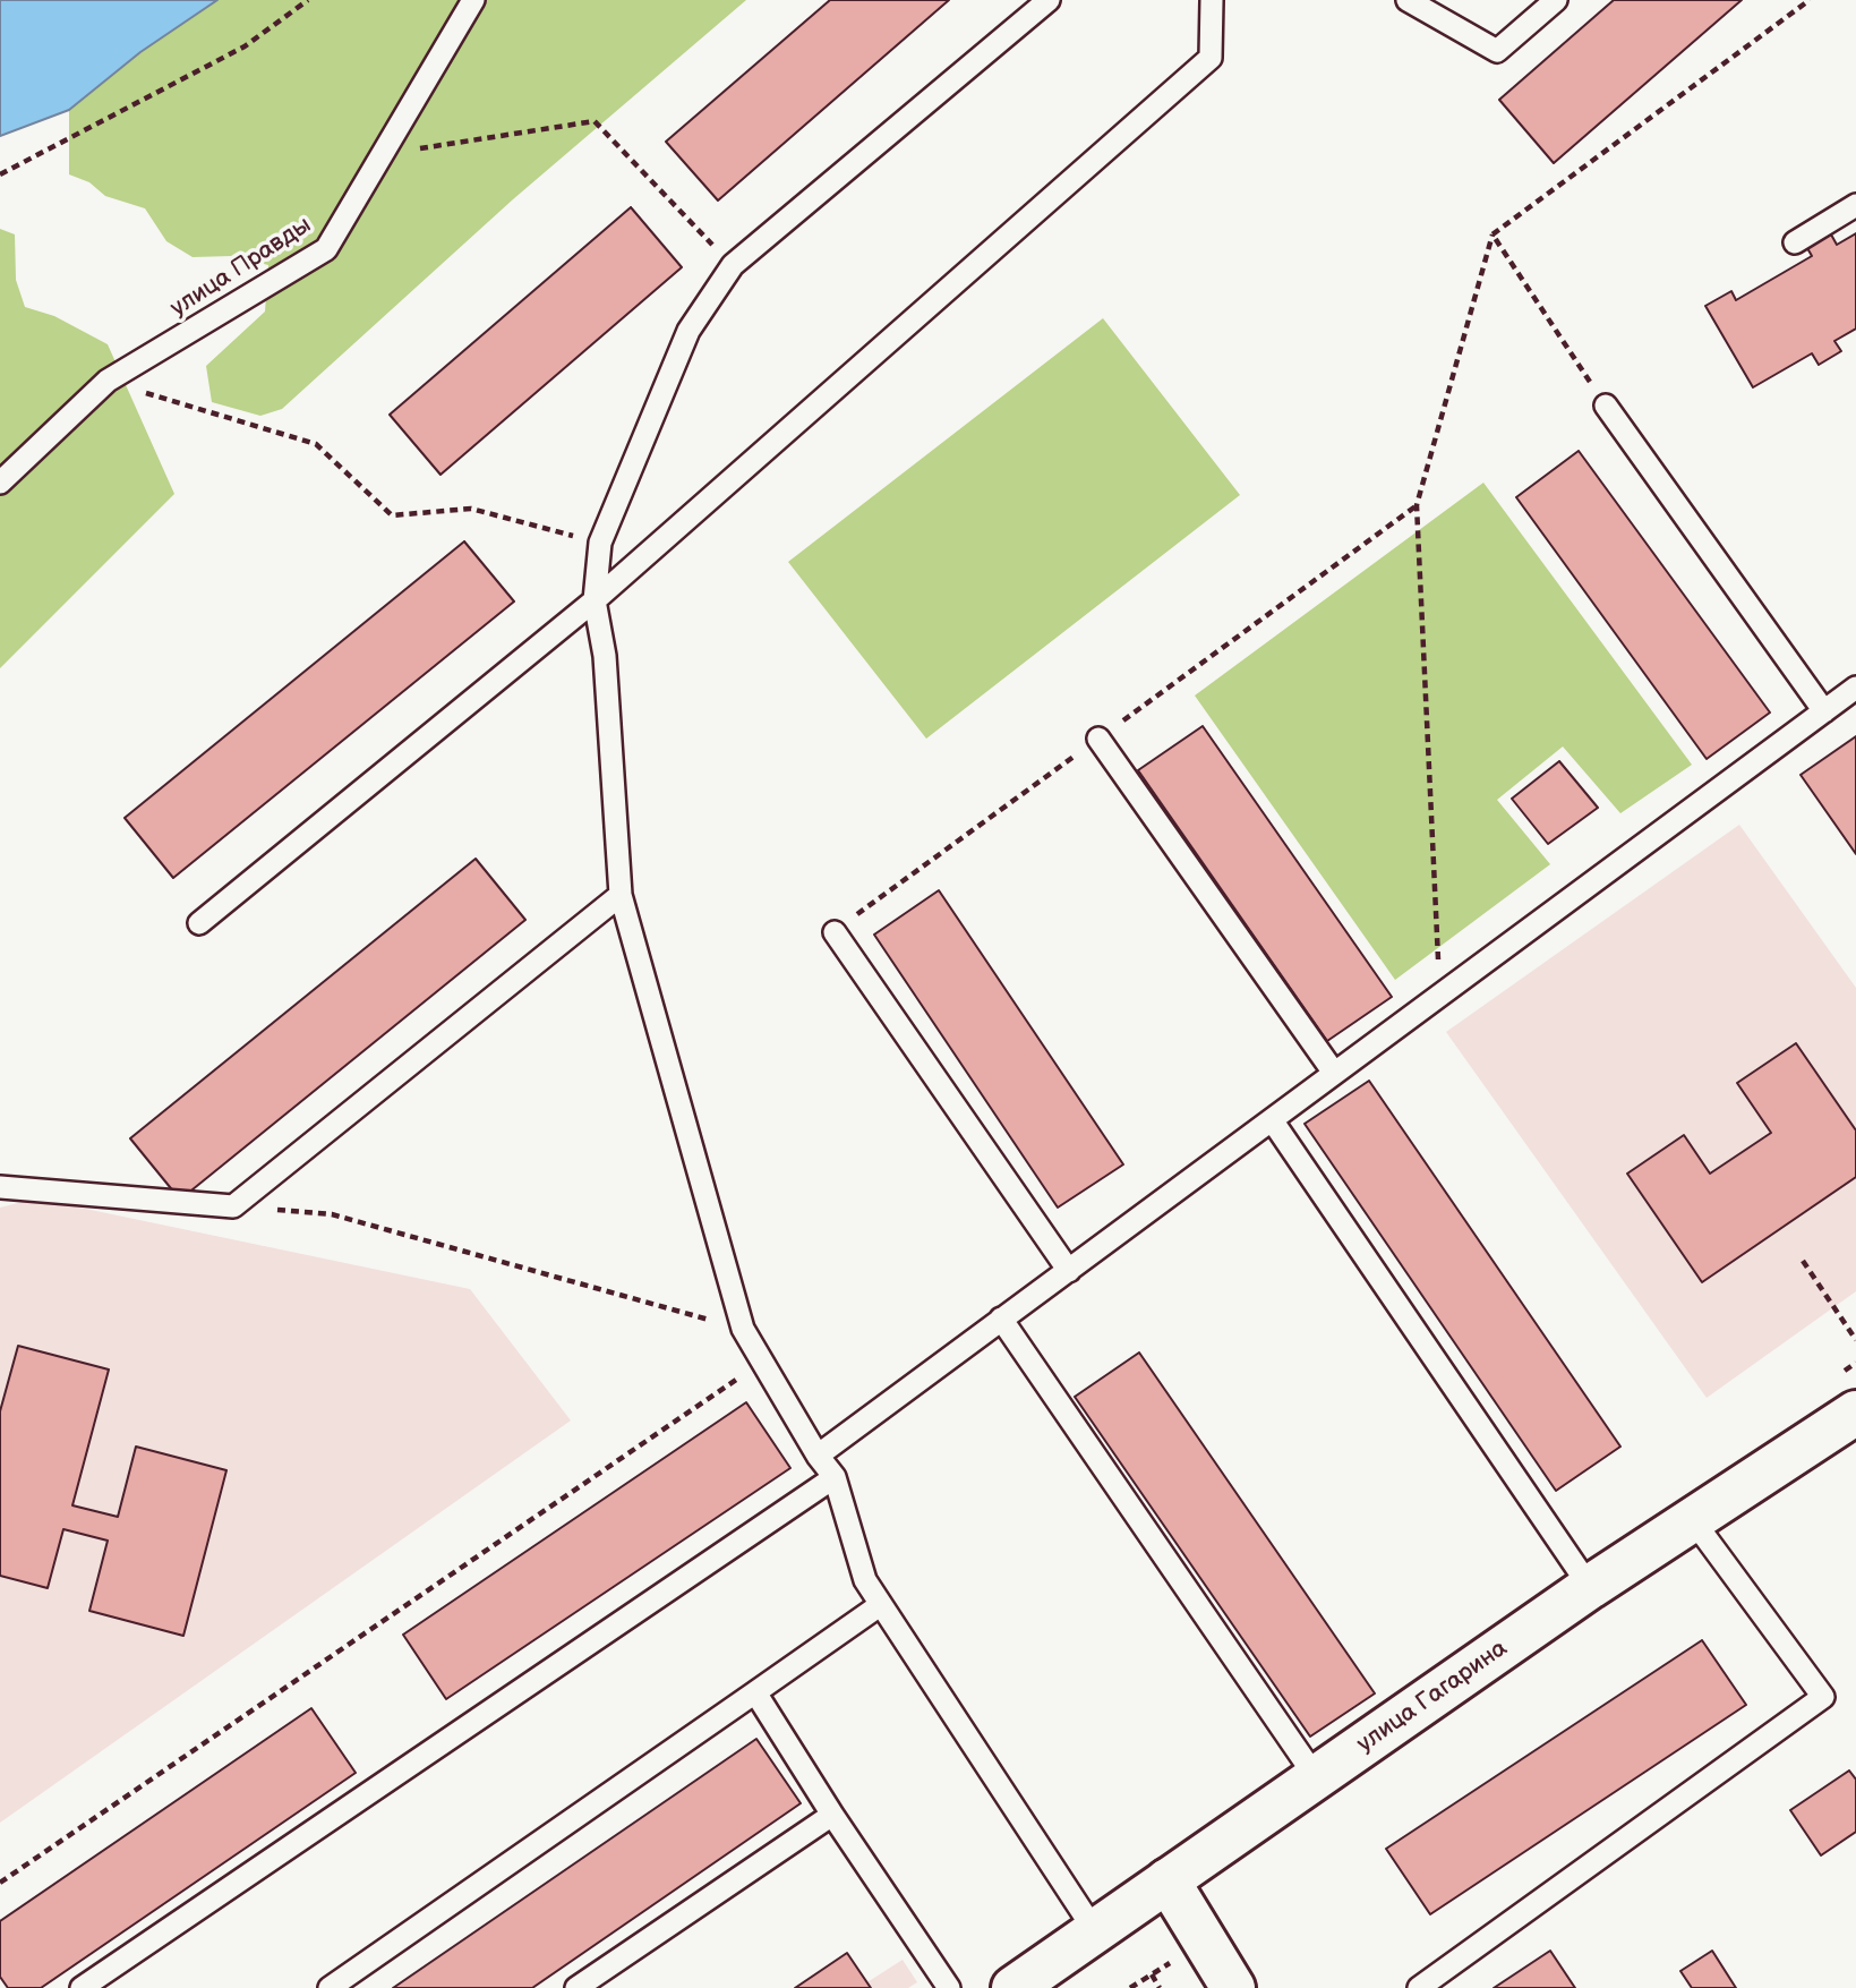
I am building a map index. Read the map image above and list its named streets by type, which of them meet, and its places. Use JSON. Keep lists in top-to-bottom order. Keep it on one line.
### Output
{"streets":{"main road":["улица Гагарина"],"lane":["улица Правды"]}}
